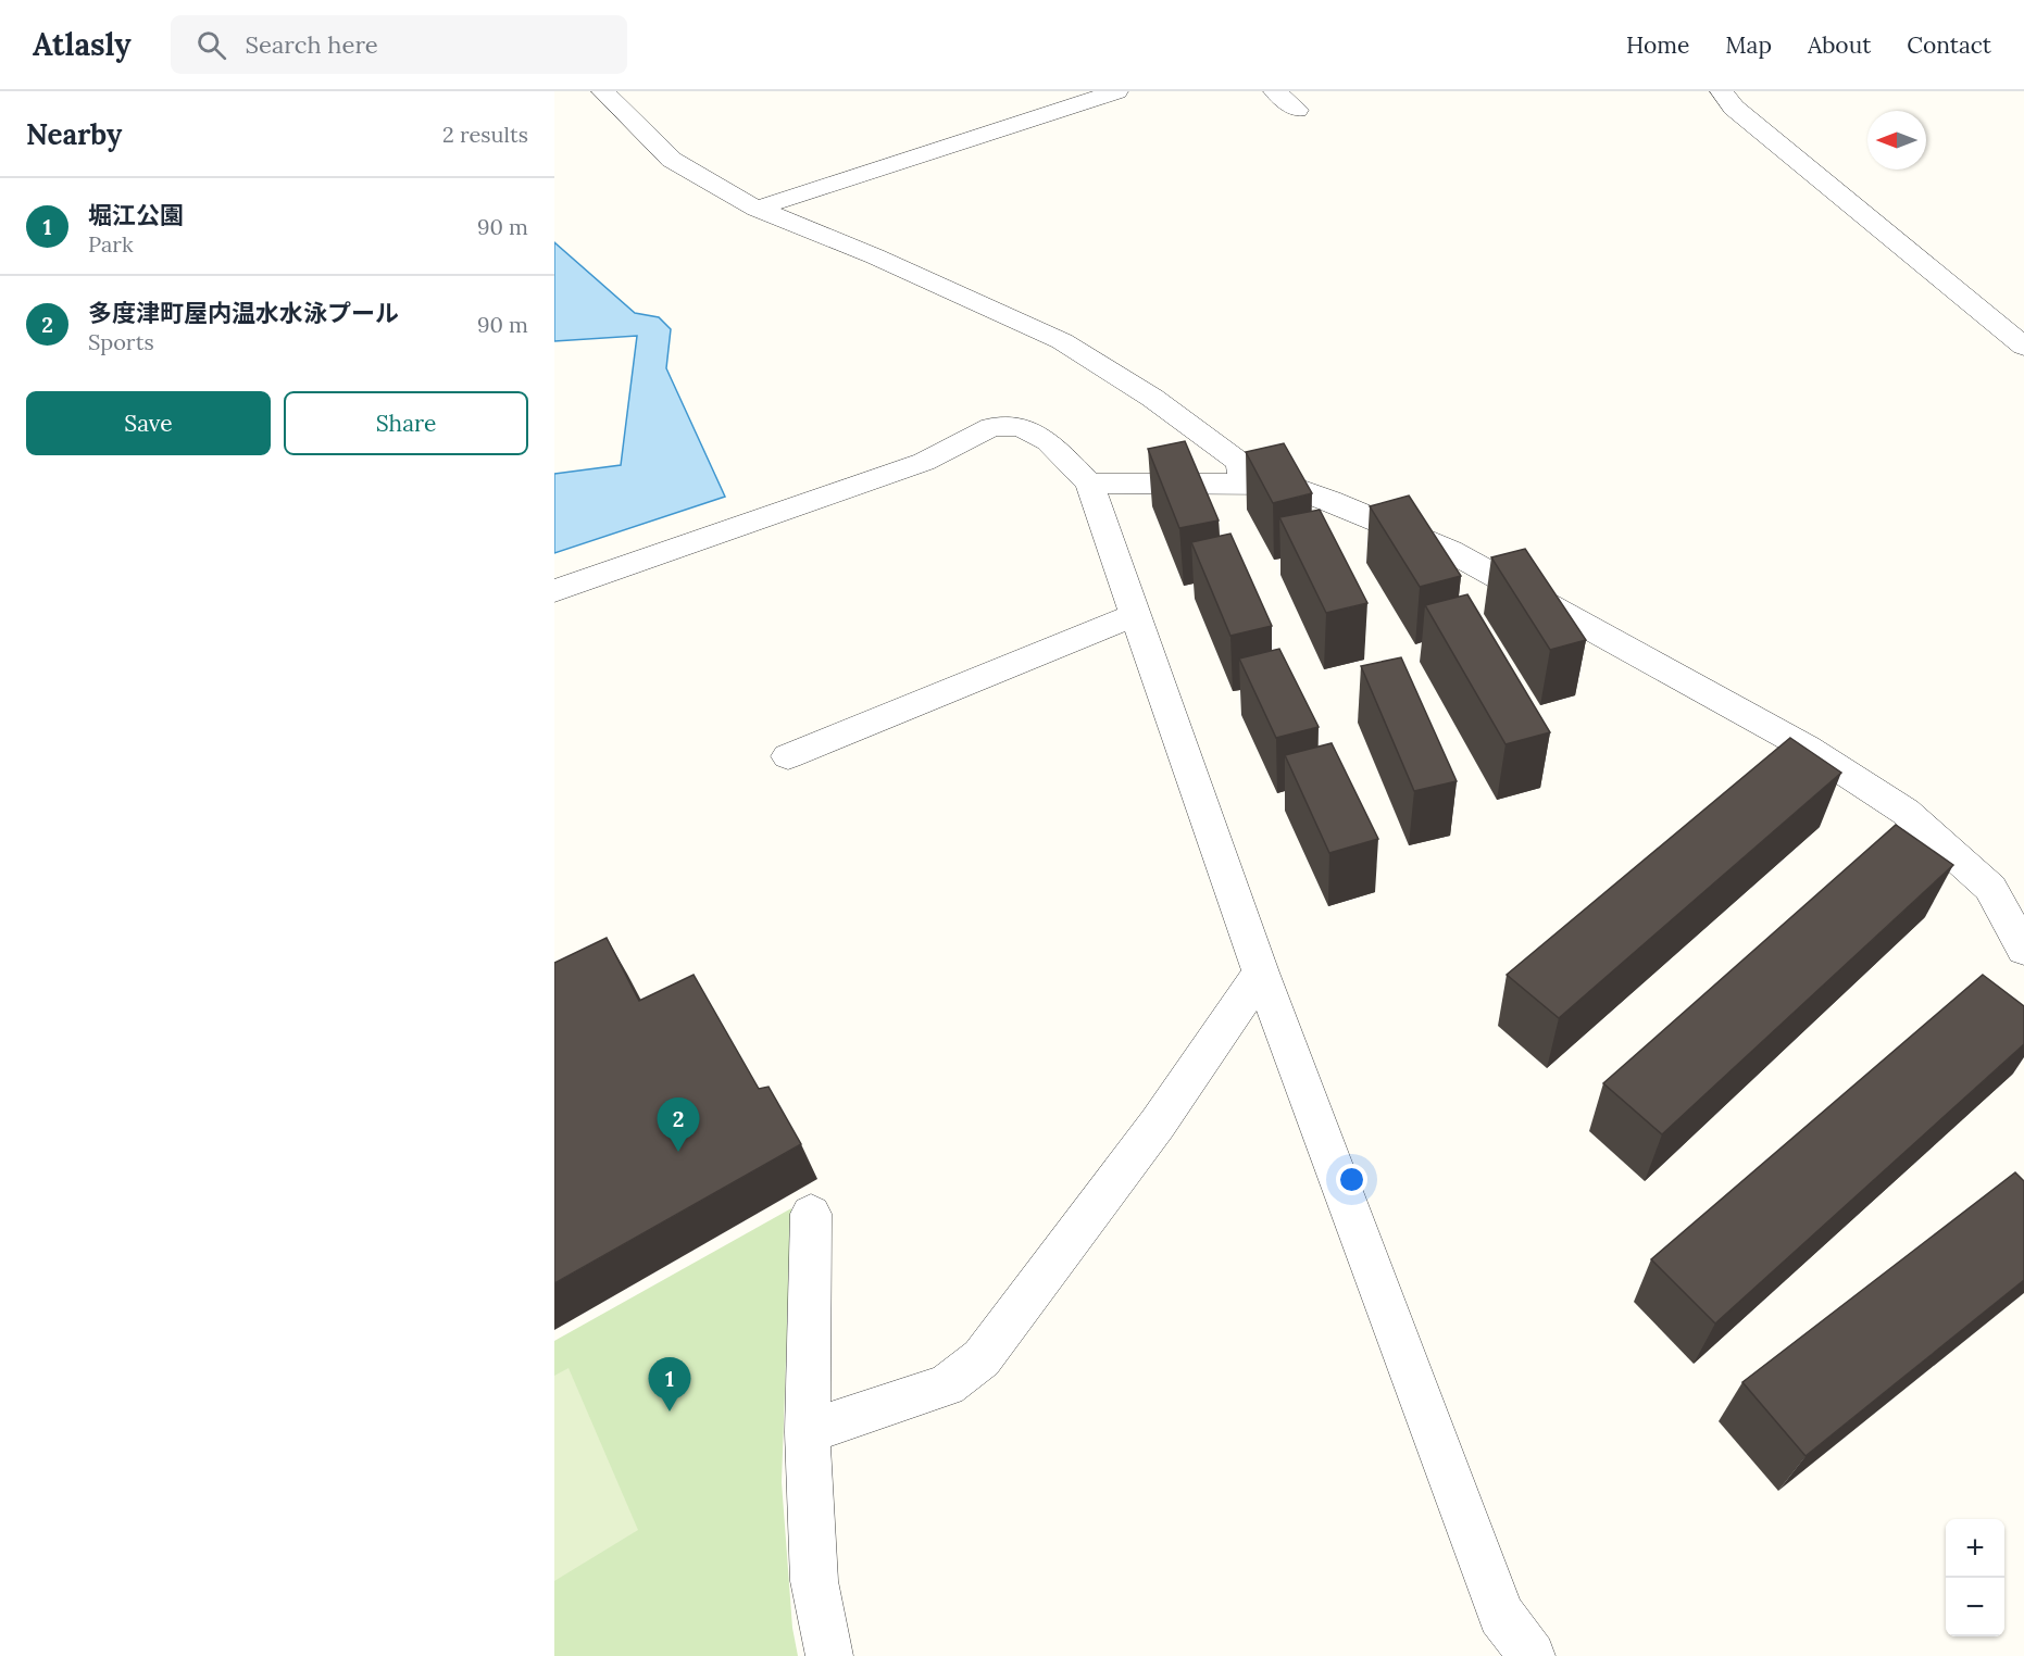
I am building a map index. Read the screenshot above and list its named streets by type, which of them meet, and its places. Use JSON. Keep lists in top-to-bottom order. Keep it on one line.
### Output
{"north":"left","page":{"header":"Atlasly","search":"Search here","nav":["Home","Map","About","Contact"],"heading":["Nearby","2 results"],"list":[{"mark":"1","name":"堀江公園","note":"Park","value":"90 m"},{"mark":"2","name":"多度津町屋内温水水泳プール","note":"Sports","value":"90 m"}],"buttons":["Save","Share"],"pins":["2","1"],"map_buttons":["+","−"]}}
